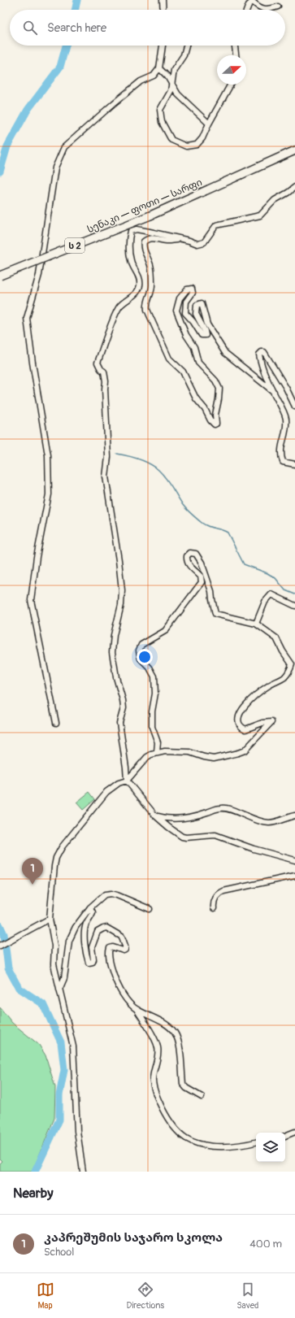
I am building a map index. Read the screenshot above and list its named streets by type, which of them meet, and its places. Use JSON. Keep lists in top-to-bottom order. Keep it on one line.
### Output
{"streets":{"highway":["სენაკი — ფოთი — სარფი","ს 2"]},"north":"right","page":{"search":"Search here","pins":"1","heading":"Nearby","list":[{"mark":"1","name":"კაპრეშუმის საჯარო სკოლა","note":"School","value":"400 m"}],"nav":["Map","Directions","Saved"]}}
